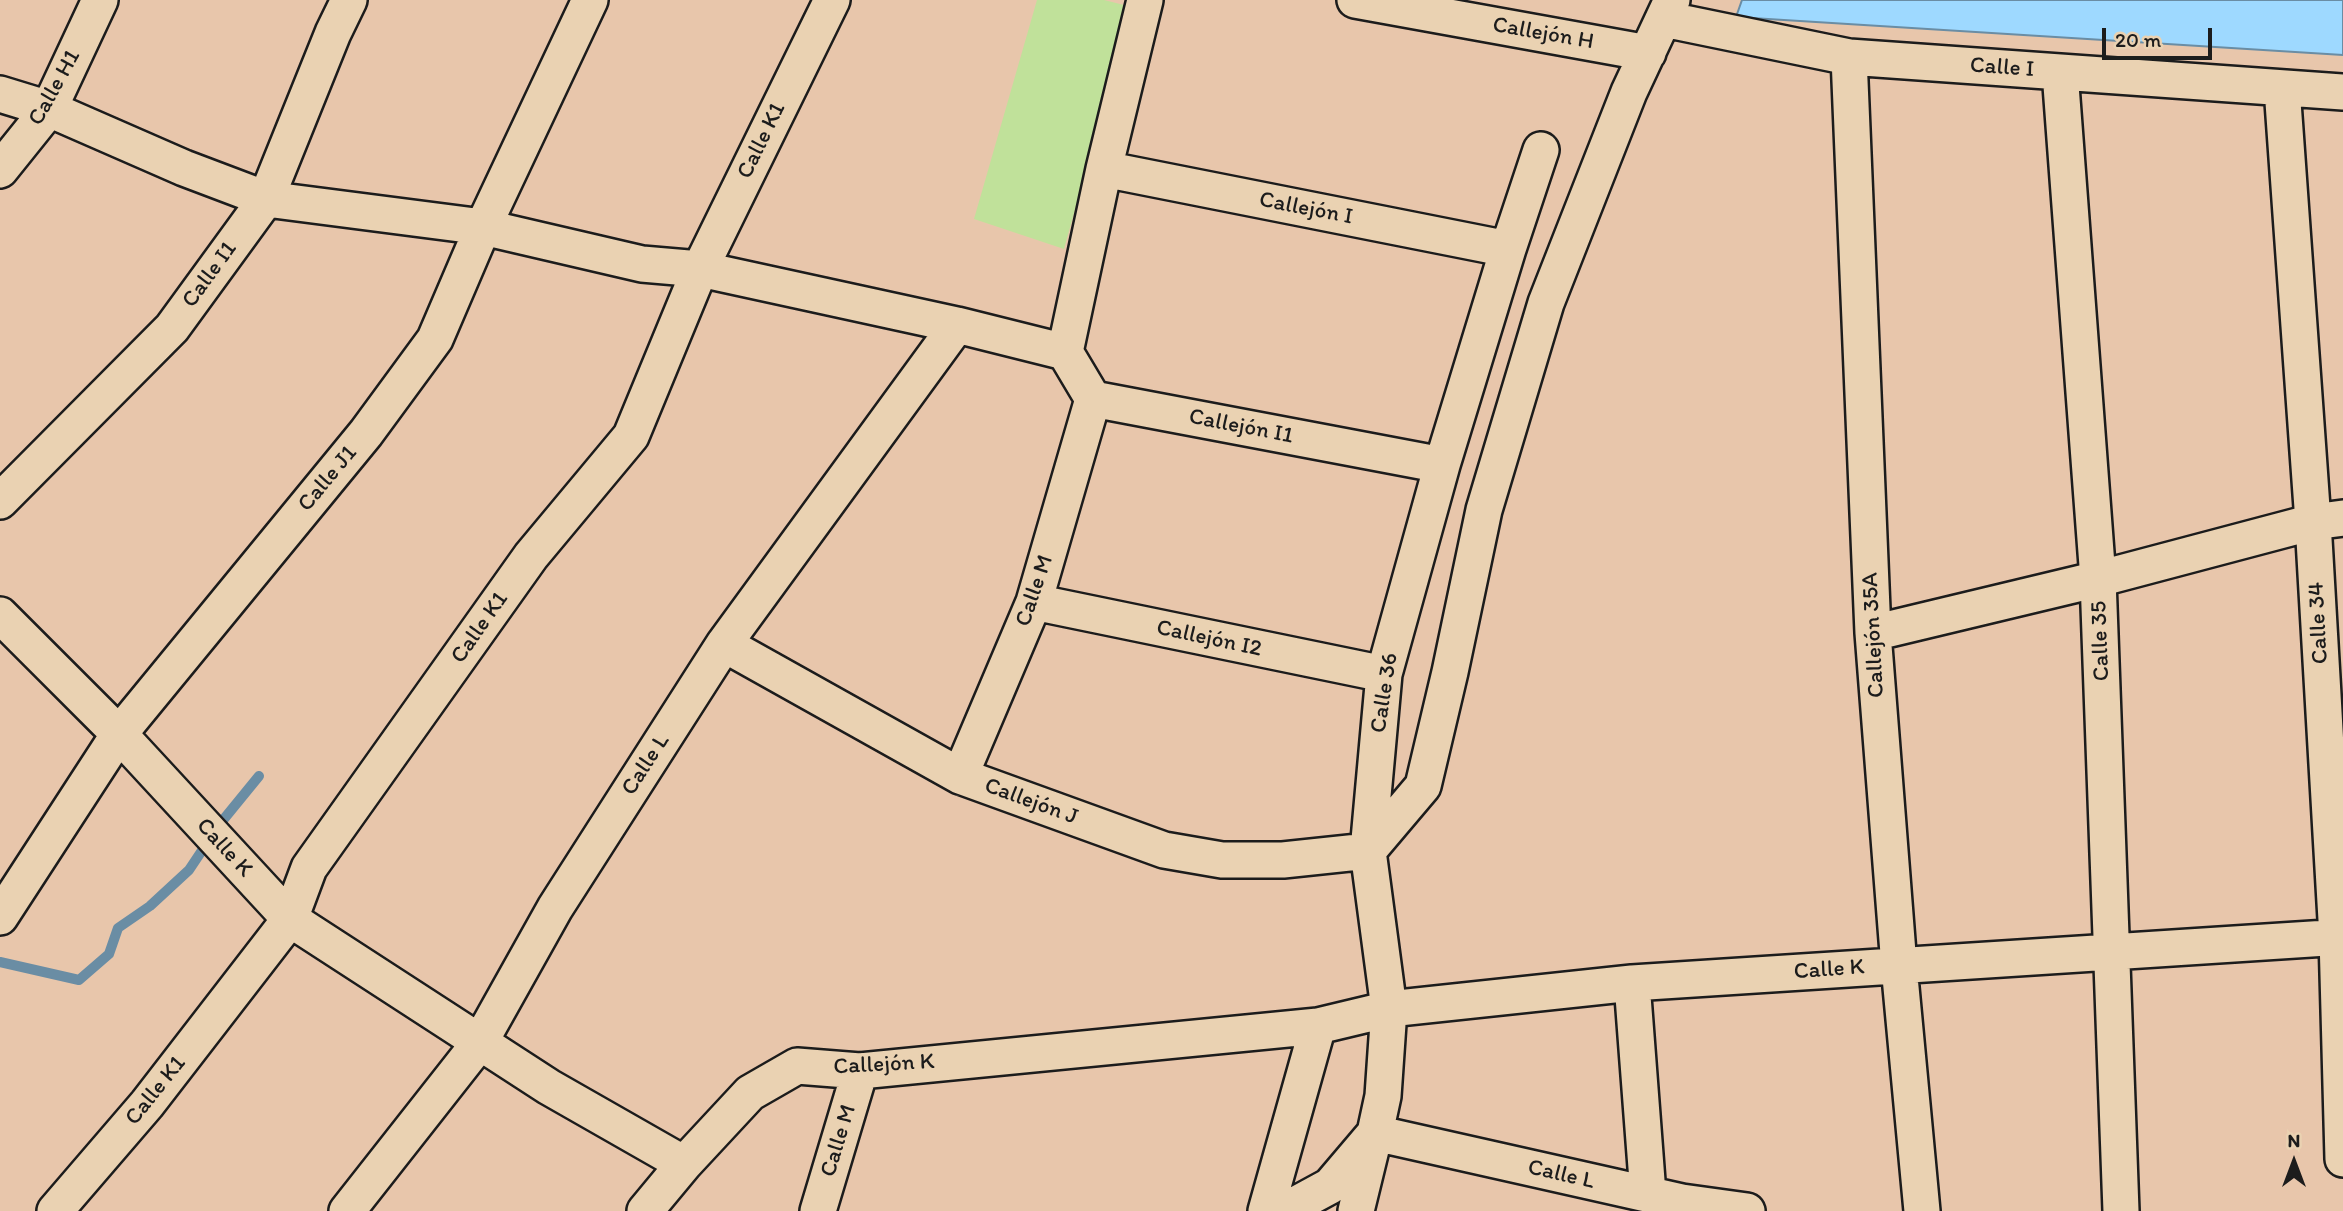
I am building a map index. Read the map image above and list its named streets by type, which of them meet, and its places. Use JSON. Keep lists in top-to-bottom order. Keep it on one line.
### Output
{"streets":{"street":["Callejón H","Calle I","Calle H1","Calle K1","Callejón I","Calle I1","Callejón I1","Calle J1","Calle M","Calle 34","Callejón 35A","Callejón I2","Calle 35","Calle 36","Calle L","Callejón J","Calle K","Callejón K"]},"crossings":[["Calle I","Calle 34"],["Calle I","Callejón 35A"],["Calle I","Calle 35"],["Calle K1","Calle K"],["Callejón I","Calle 36"],["Callejón I1","Calle M"],["Callejón I1","Calle 36"],["Calle J1","Calle K"],["Calle M","Callejón I2"],["Calle M","Callejón J"],["Calle M","Callejón K"],["Calle 34","Calle K"],["Callejón 35A","Calle K"],["Callejón I2","Calle 36"],["Calle 35","Calle K"],["Calle 36","Calle L"],["Calle 36","Callejón J"],["Calle 36","Calle K"],["Calle L","Callejón J"],["Calle L","Calle K"],["Calle K","Callejón K"]],"scale_bar":"20 m","north":"top"}
